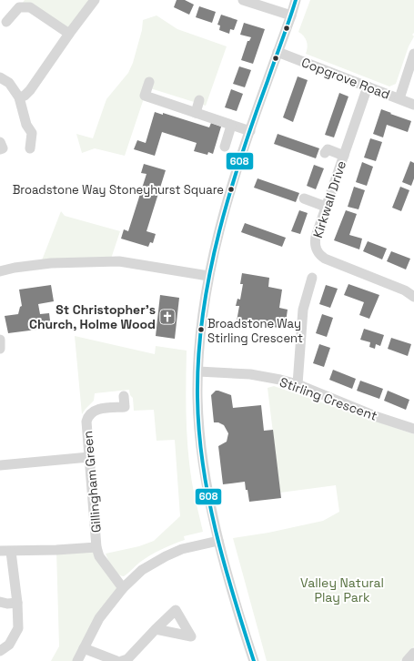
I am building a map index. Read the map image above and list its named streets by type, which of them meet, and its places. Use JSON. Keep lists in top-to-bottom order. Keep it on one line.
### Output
{"streets":{"street":["Copgrove Road","Kirkwall Drive","Stirling Crescent","Gillingham Green"]},"crossings":[["Copgrove Road","Kirkwall Drive"]],"parks":["Valley Natural Play Park"],"places":{"other":["Broadstone Way Stoneyhurst Square","Broadstone Way Stirling Crescent"],"church":["St Christopher's Church, Holme Wood"]},"lines":["transit line 608"]}
